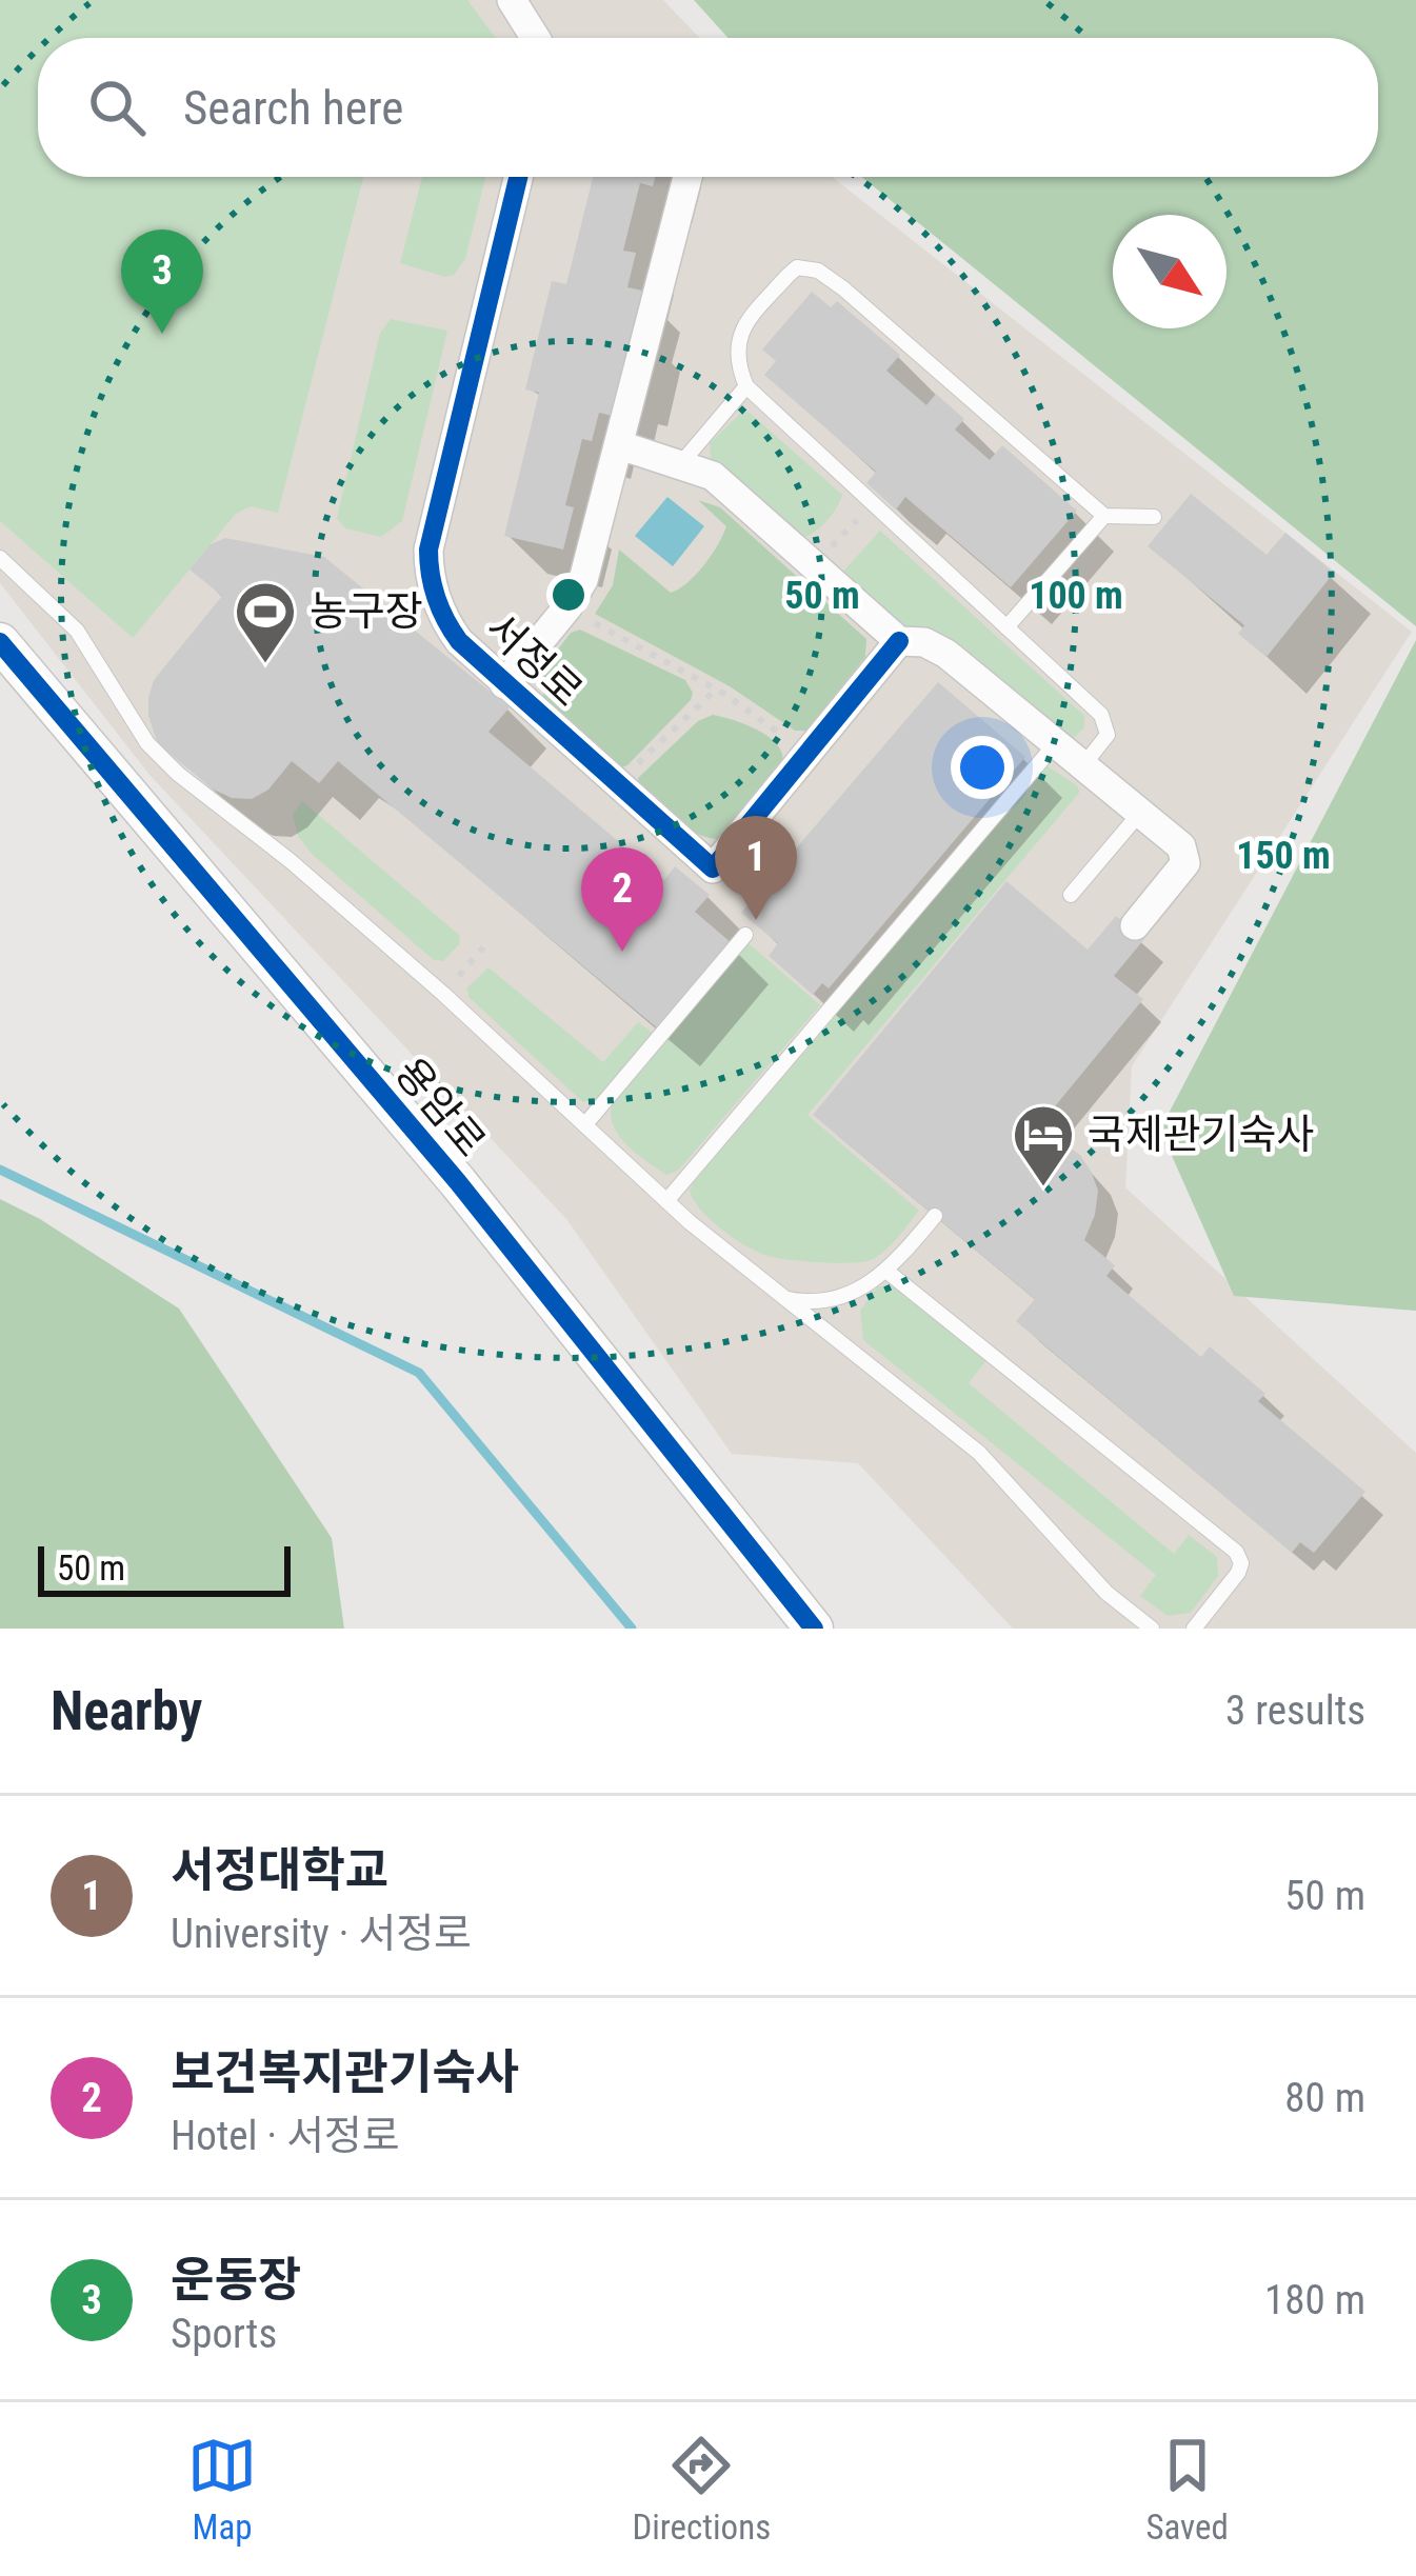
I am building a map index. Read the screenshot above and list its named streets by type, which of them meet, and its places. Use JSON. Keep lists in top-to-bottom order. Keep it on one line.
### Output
{"streets":{"street":["서정로","용암로"]},"places":{"sports":["농구장"],"hotel":["국제관기숙사"]},"scale_bar":"50 m","north":"bottom right","page":{"search":"Search here","pins":["3","1","2"],"scale":"50 m","heading":["Nearby","3 results"],"list":[{"mark":"1","name":"서정대학교","note":"University · 서정로","value":"50 m"},{"mark":"2","name":"보건복지관기숙사","note":"Hotel · 서정로","value":"80 m"},{"mark":"3","name":"운동장","note":"Sports","value":"180 m"}],"nav":["Map","Directions","Saved"]},"rings":["50 m","100 m","150 m"]}
